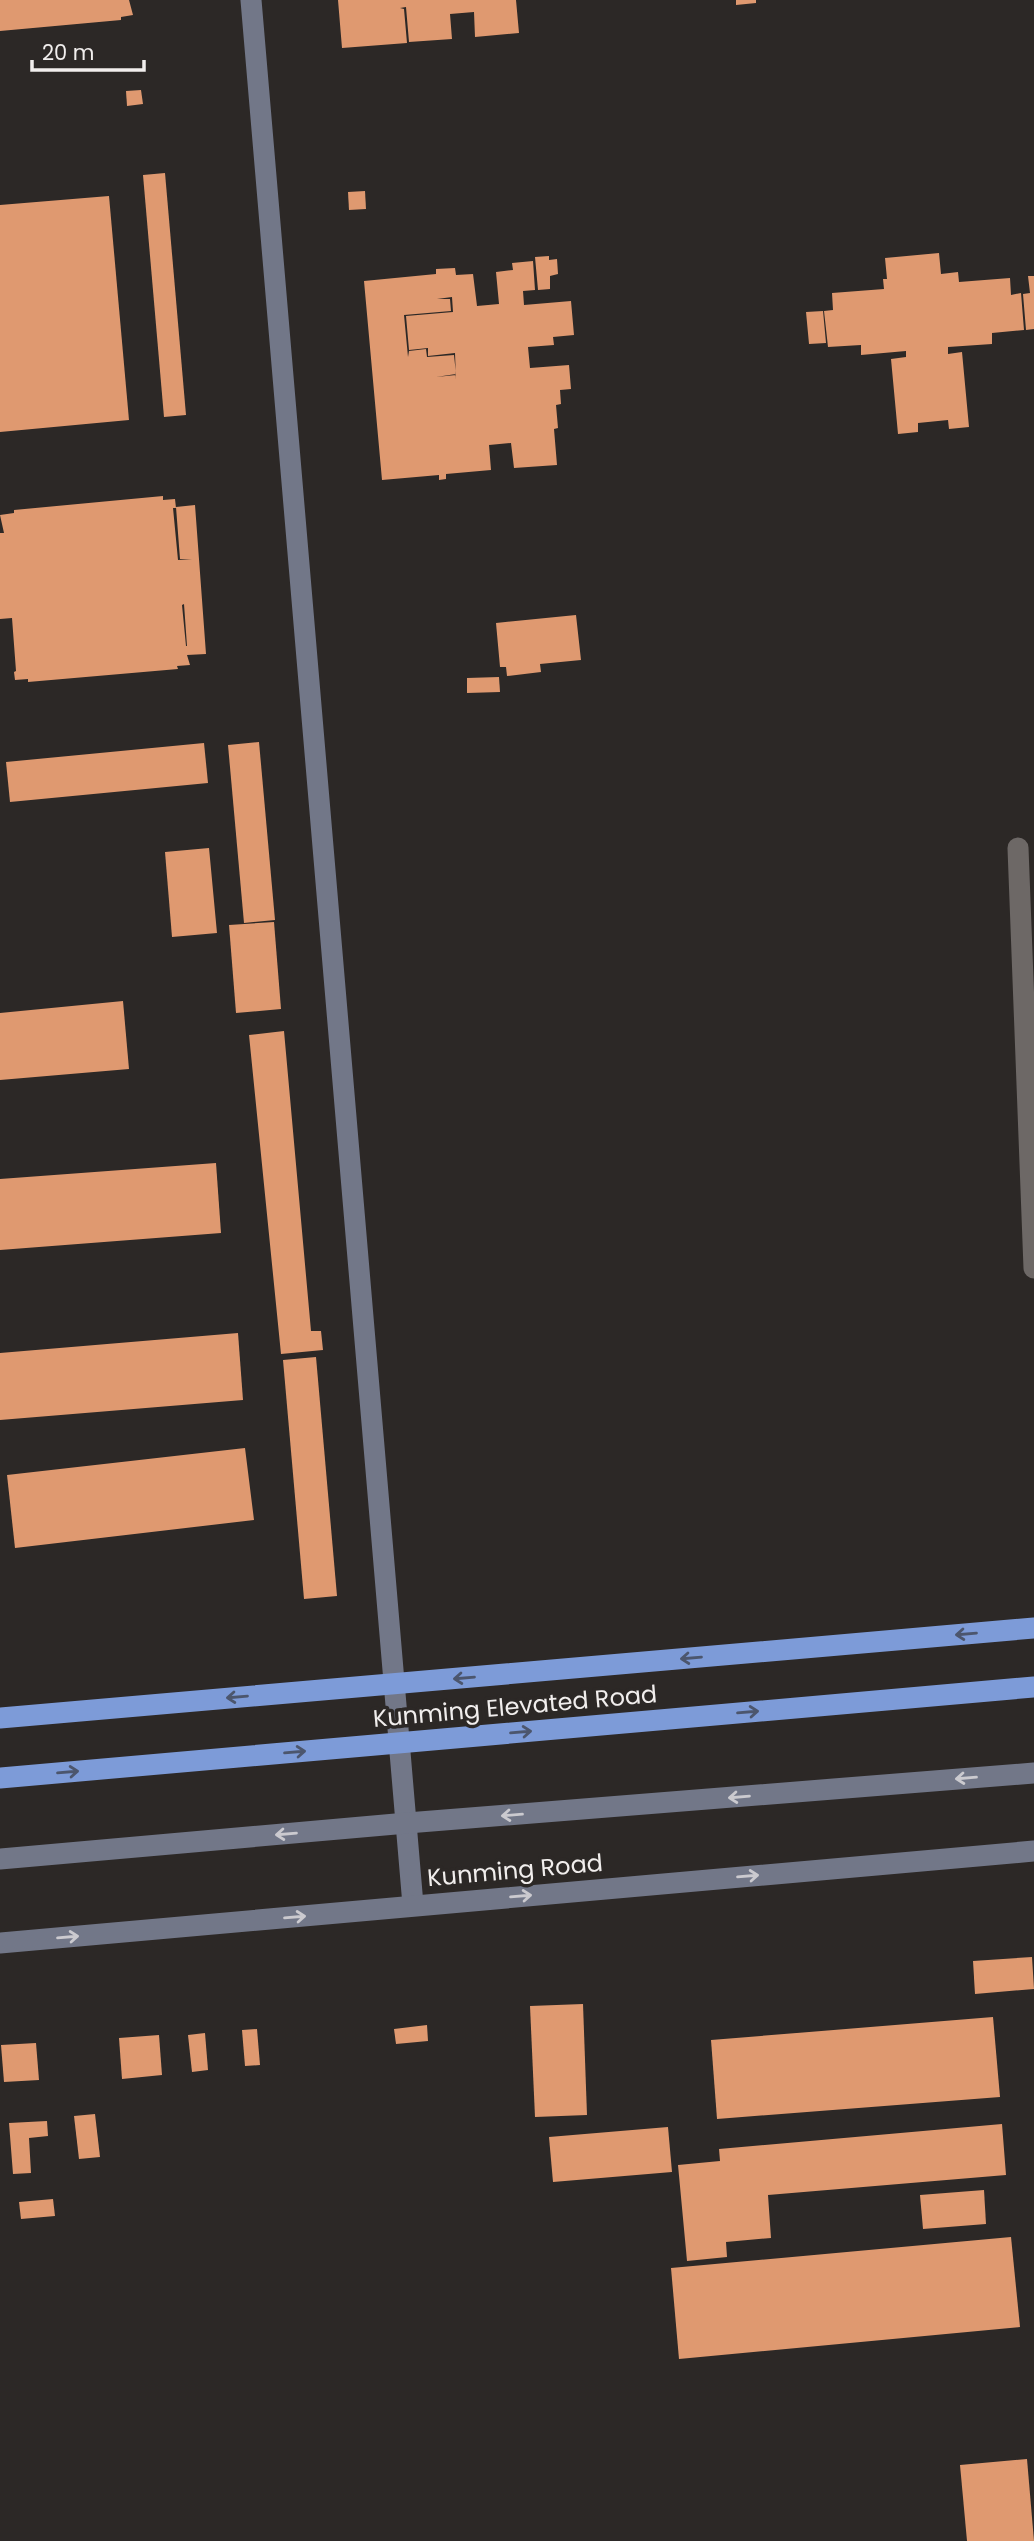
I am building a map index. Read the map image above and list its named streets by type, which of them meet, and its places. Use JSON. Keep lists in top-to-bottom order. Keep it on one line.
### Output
{"streets":{"highway":["Kunming Elevated Road"],"main road":["Kunming Road"]},"scale_bar":"20 m"}
